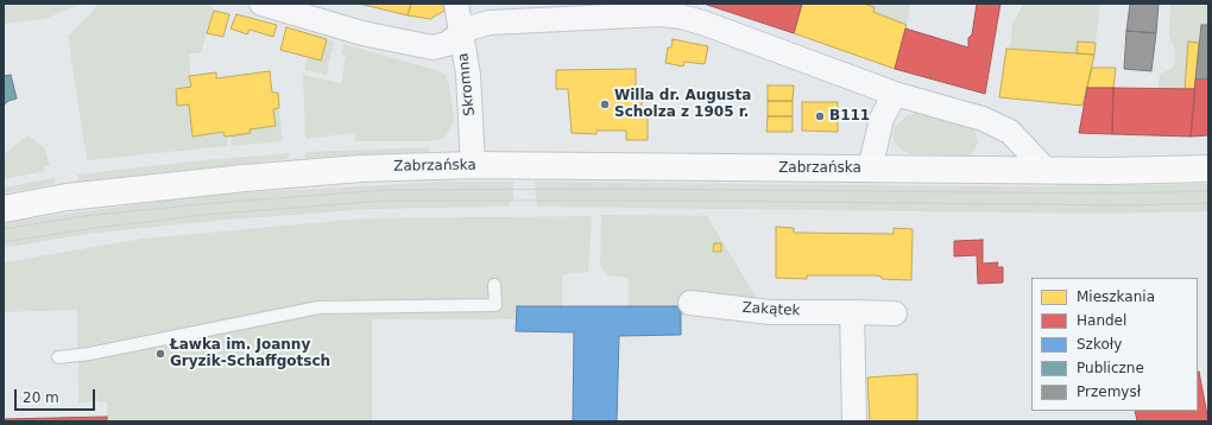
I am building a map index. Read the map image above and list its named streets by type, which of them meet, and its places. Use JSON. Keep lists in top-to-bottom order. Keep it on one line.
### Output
{"streets":{"street":["Skromna","Zabrzańska","Zakątek"]},"crossings":[["Skromna","Zabrzańska"]],"places":["Willa dr. Augusta Scholza z 1905 r.","B111","Ławka im. Joanny Gryzik-Schaffgotsch"],"legend":["Mieszkania","Handel","Szkoły","Publiczne","Przemysł"],"scale_bar":"20 m"}
